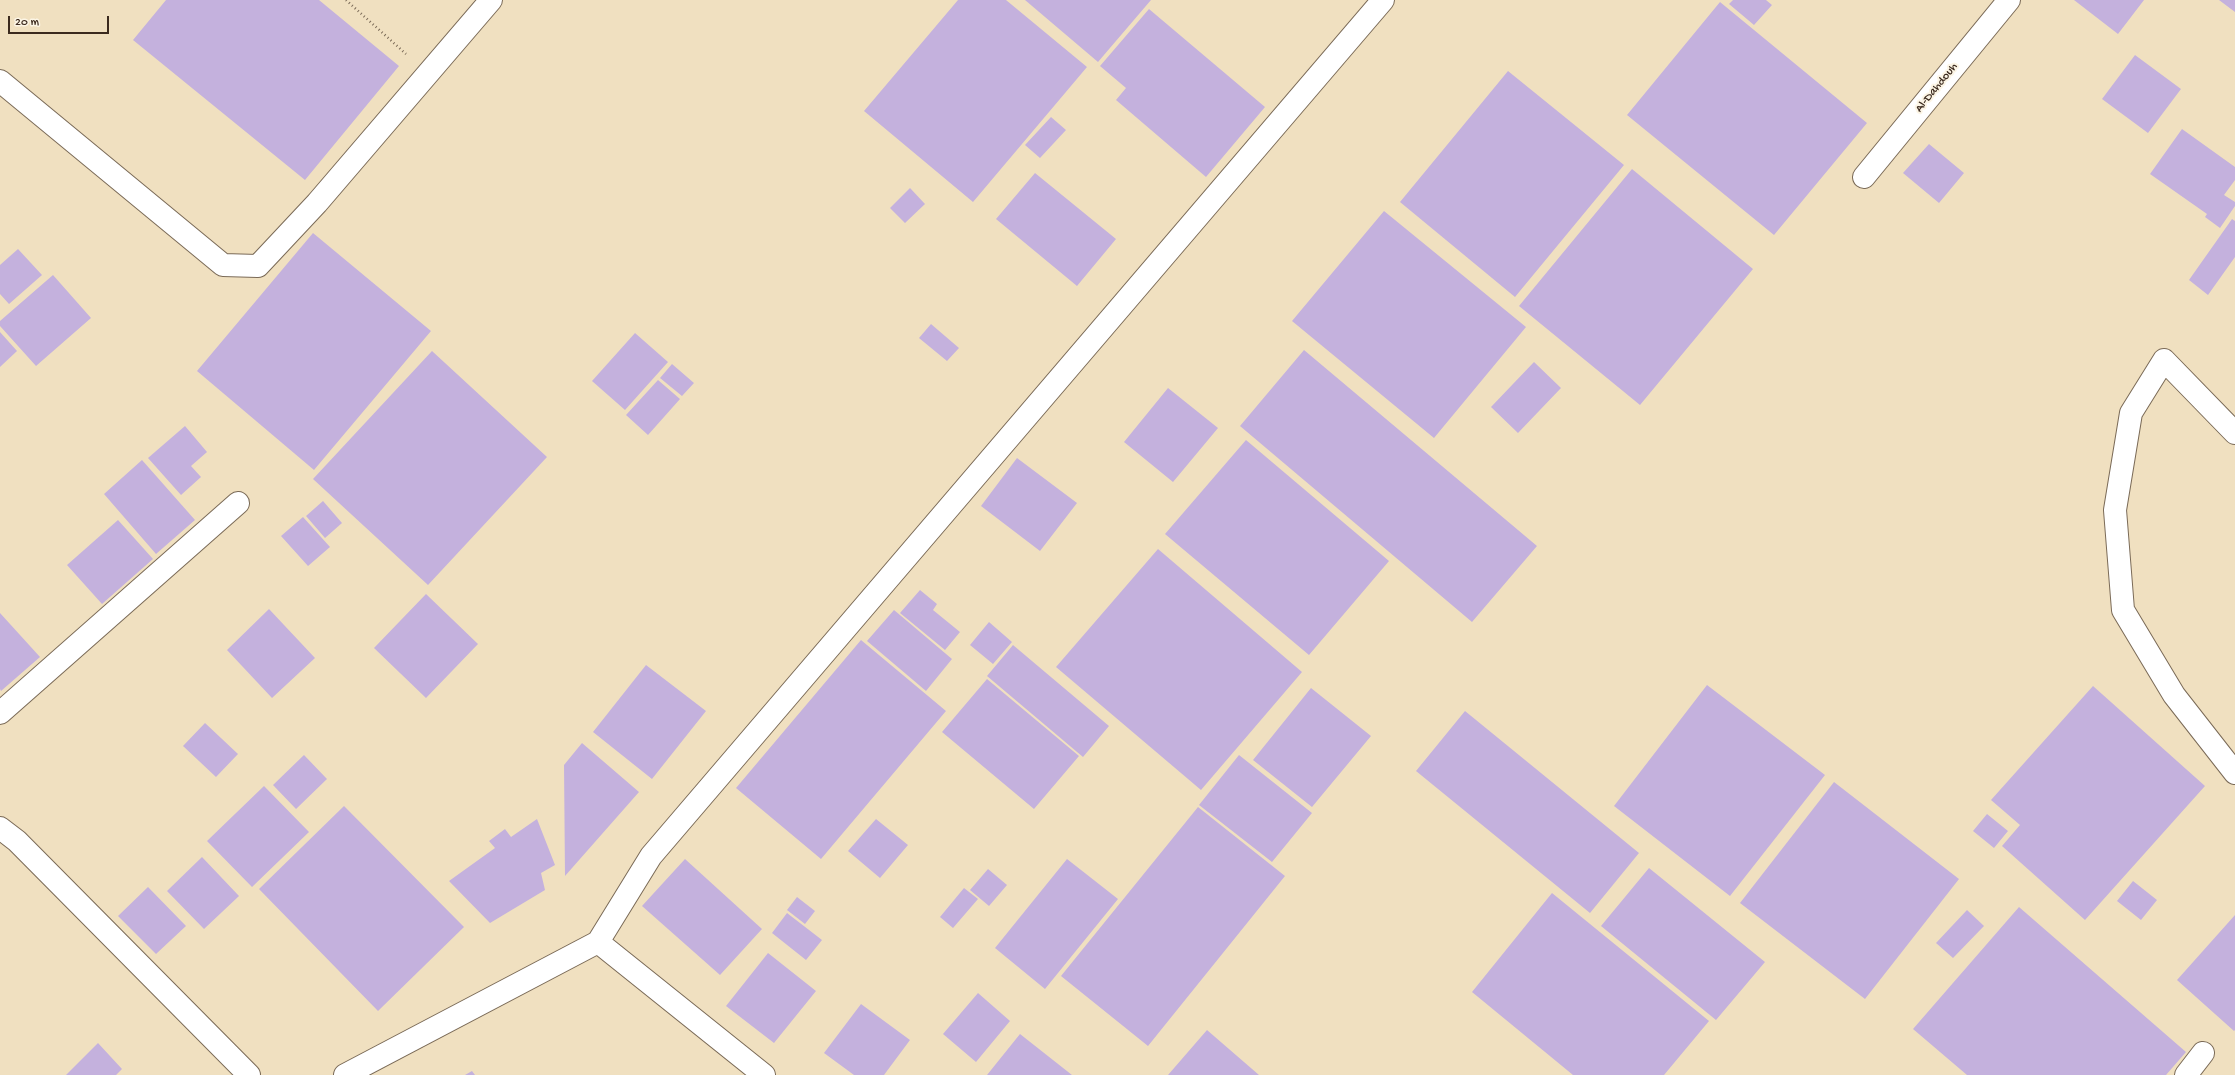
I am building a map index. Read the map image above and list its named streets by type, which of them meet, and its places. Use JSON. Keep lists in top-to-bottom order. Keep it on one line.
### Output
{"streets":{"street":["Al-Dahdouh"]},"scale_bar":"20 m"}
